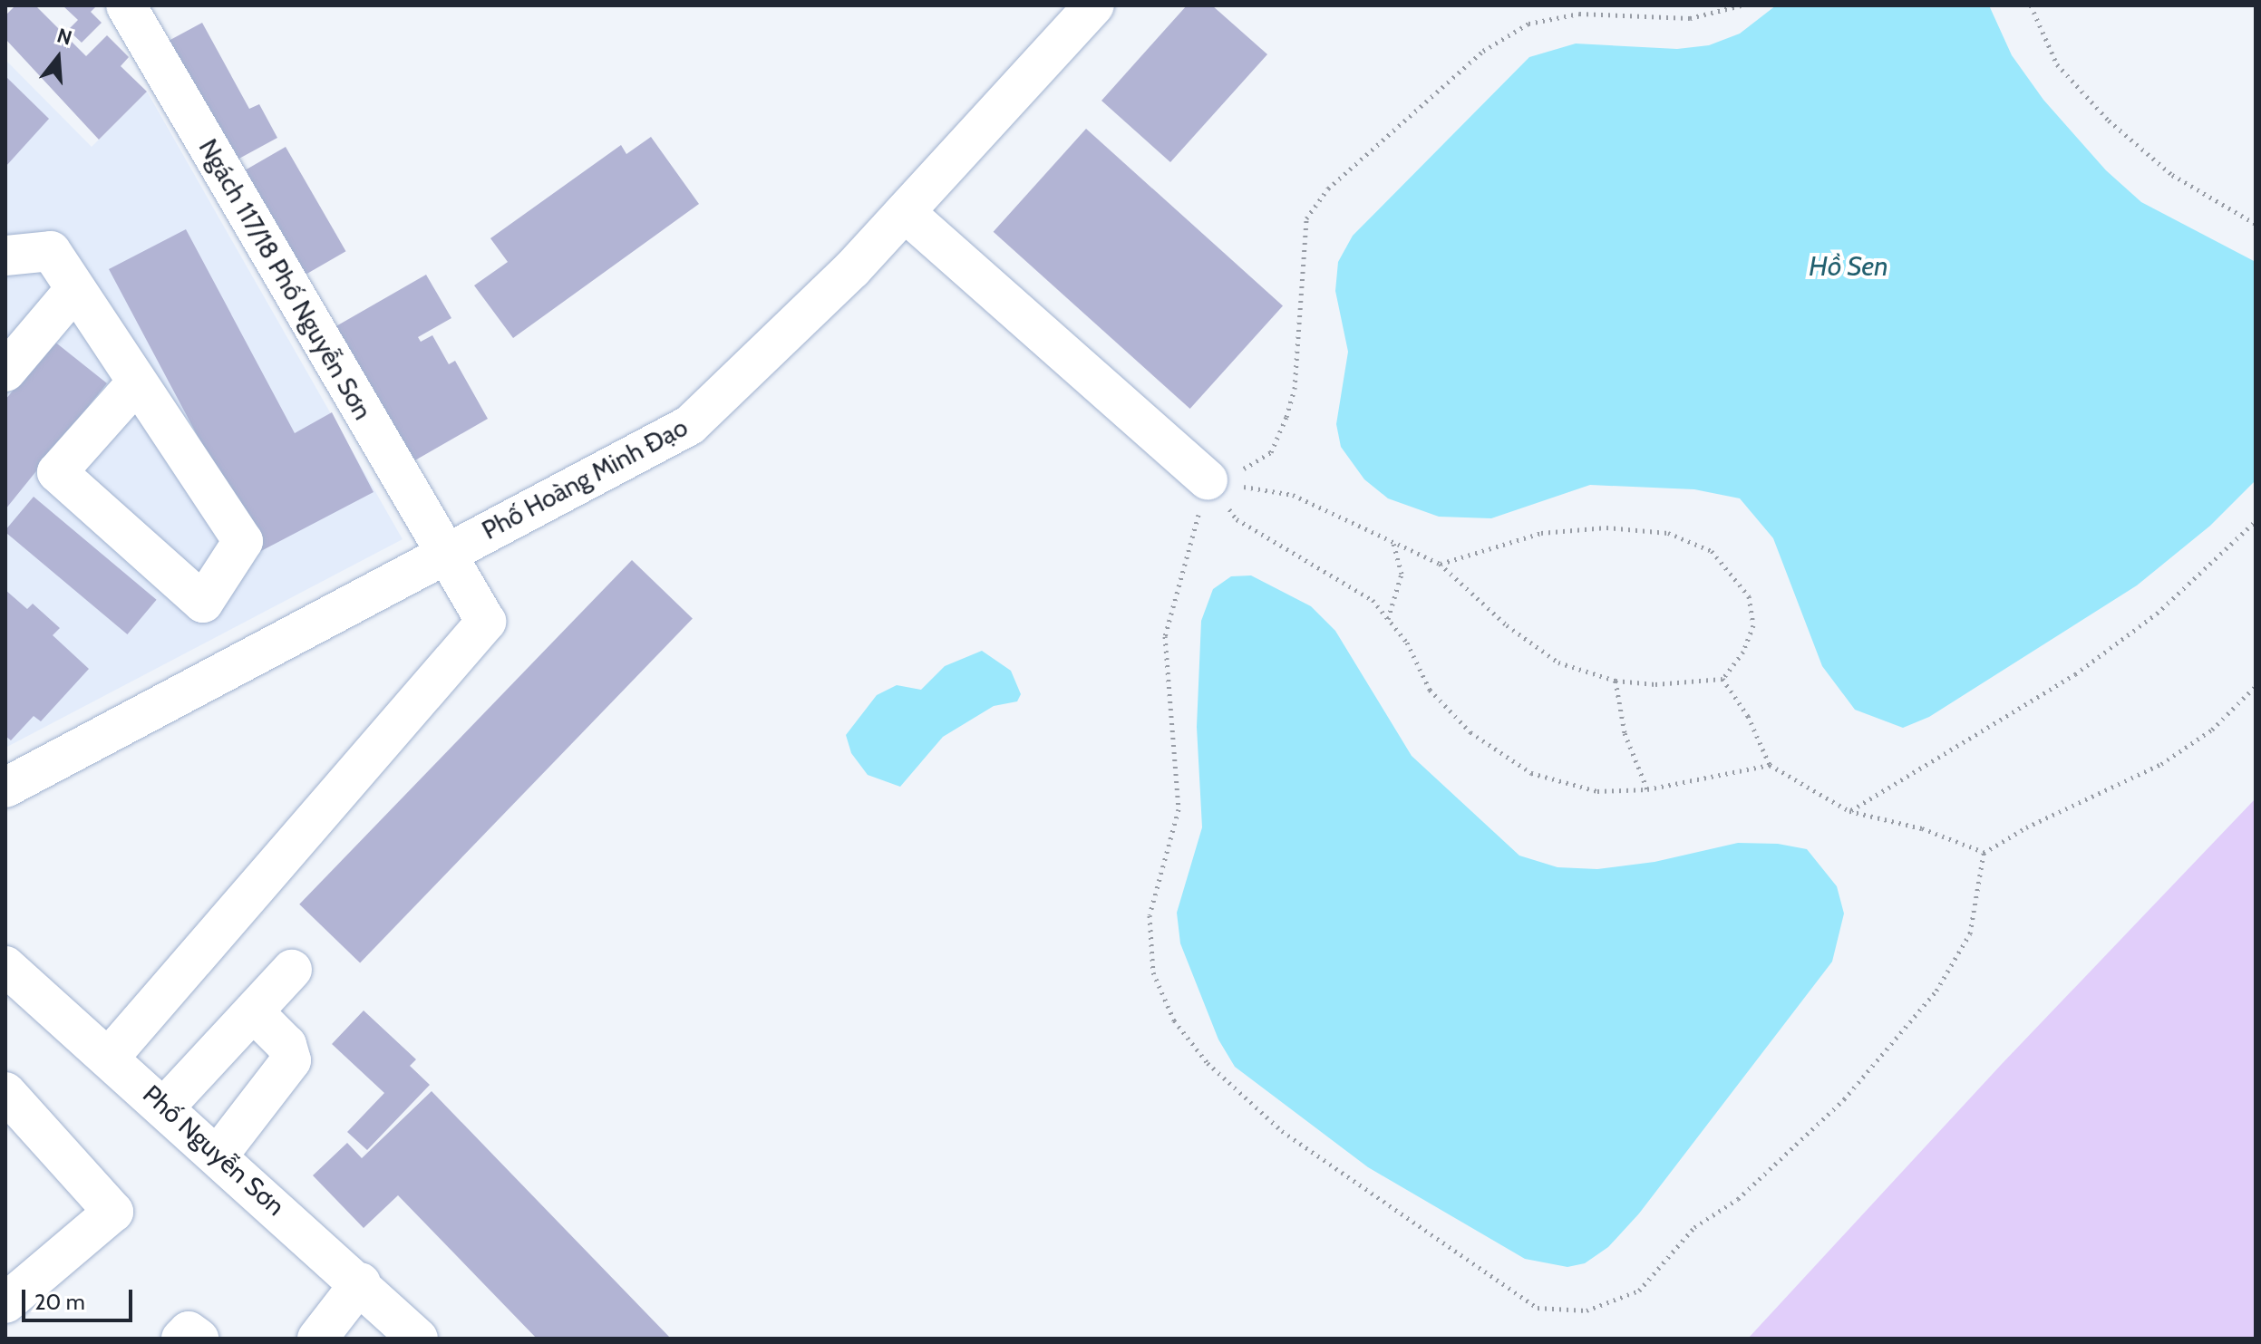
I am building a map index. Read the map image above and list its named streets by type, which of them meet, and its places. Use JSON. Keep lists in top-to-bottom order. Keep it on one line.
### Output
{"streets":{"street":["Ngách 117/18 Phố Nguyễn Sơn","Phố Hoàng Minh Đạo","Phố Nguyễn Sơn"]},"crossings":[["Ngách 117/18 Phố Nguyễn Sơn","Phố Hoàng Minh Đạo"],["Ngách 117/18 Phố Nguyễn Sơn","Phố Nguyễn Sơn"]],"water":["Hồ Sen"],"scale_bar":"20 m","north":"top"}
